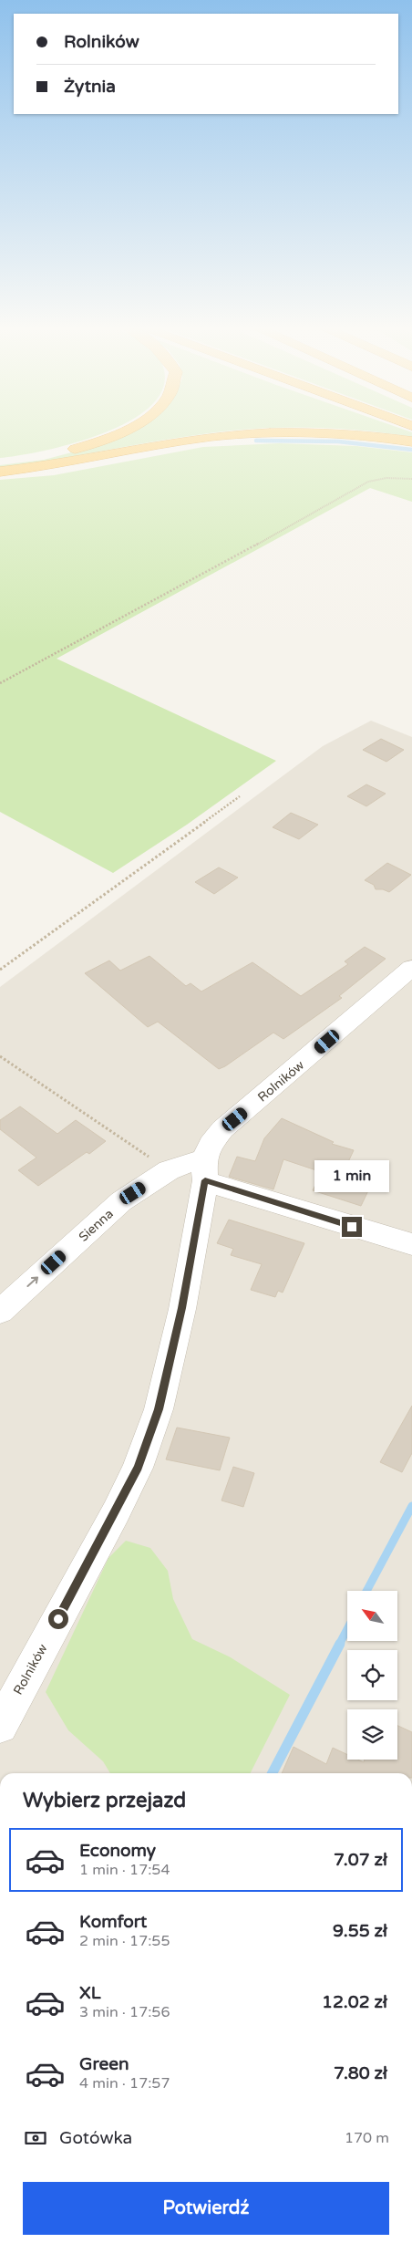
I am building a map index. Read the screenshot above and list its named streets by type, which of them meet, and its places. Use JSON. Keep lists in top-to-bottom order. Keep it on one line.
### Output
{"streets":{"street":["Rolników","Sienna"]},"crossings":[["Rolników","Sienna"]],"one_way":["Sienna"],"north":"top left","page":{"banner":["Rolników","Żytnia"],"bubble":"1 min","heading":"Wybierz przejazd","list":[{"name":"Economy","note":"1 min · 17:54","value":"7.07 zł"},{"name":"Komfort","note":"2 min · 17:55","value":"9.55 zł"},{"name":"XL","note":"3 min · 17:56","value":"12.02 zł"},{"name":"Green","note":"4 min · 17:57","value":"7.80 zł"}],"pay":["Gotówka","170 m"],"buttons":"Potwierdź"}}
